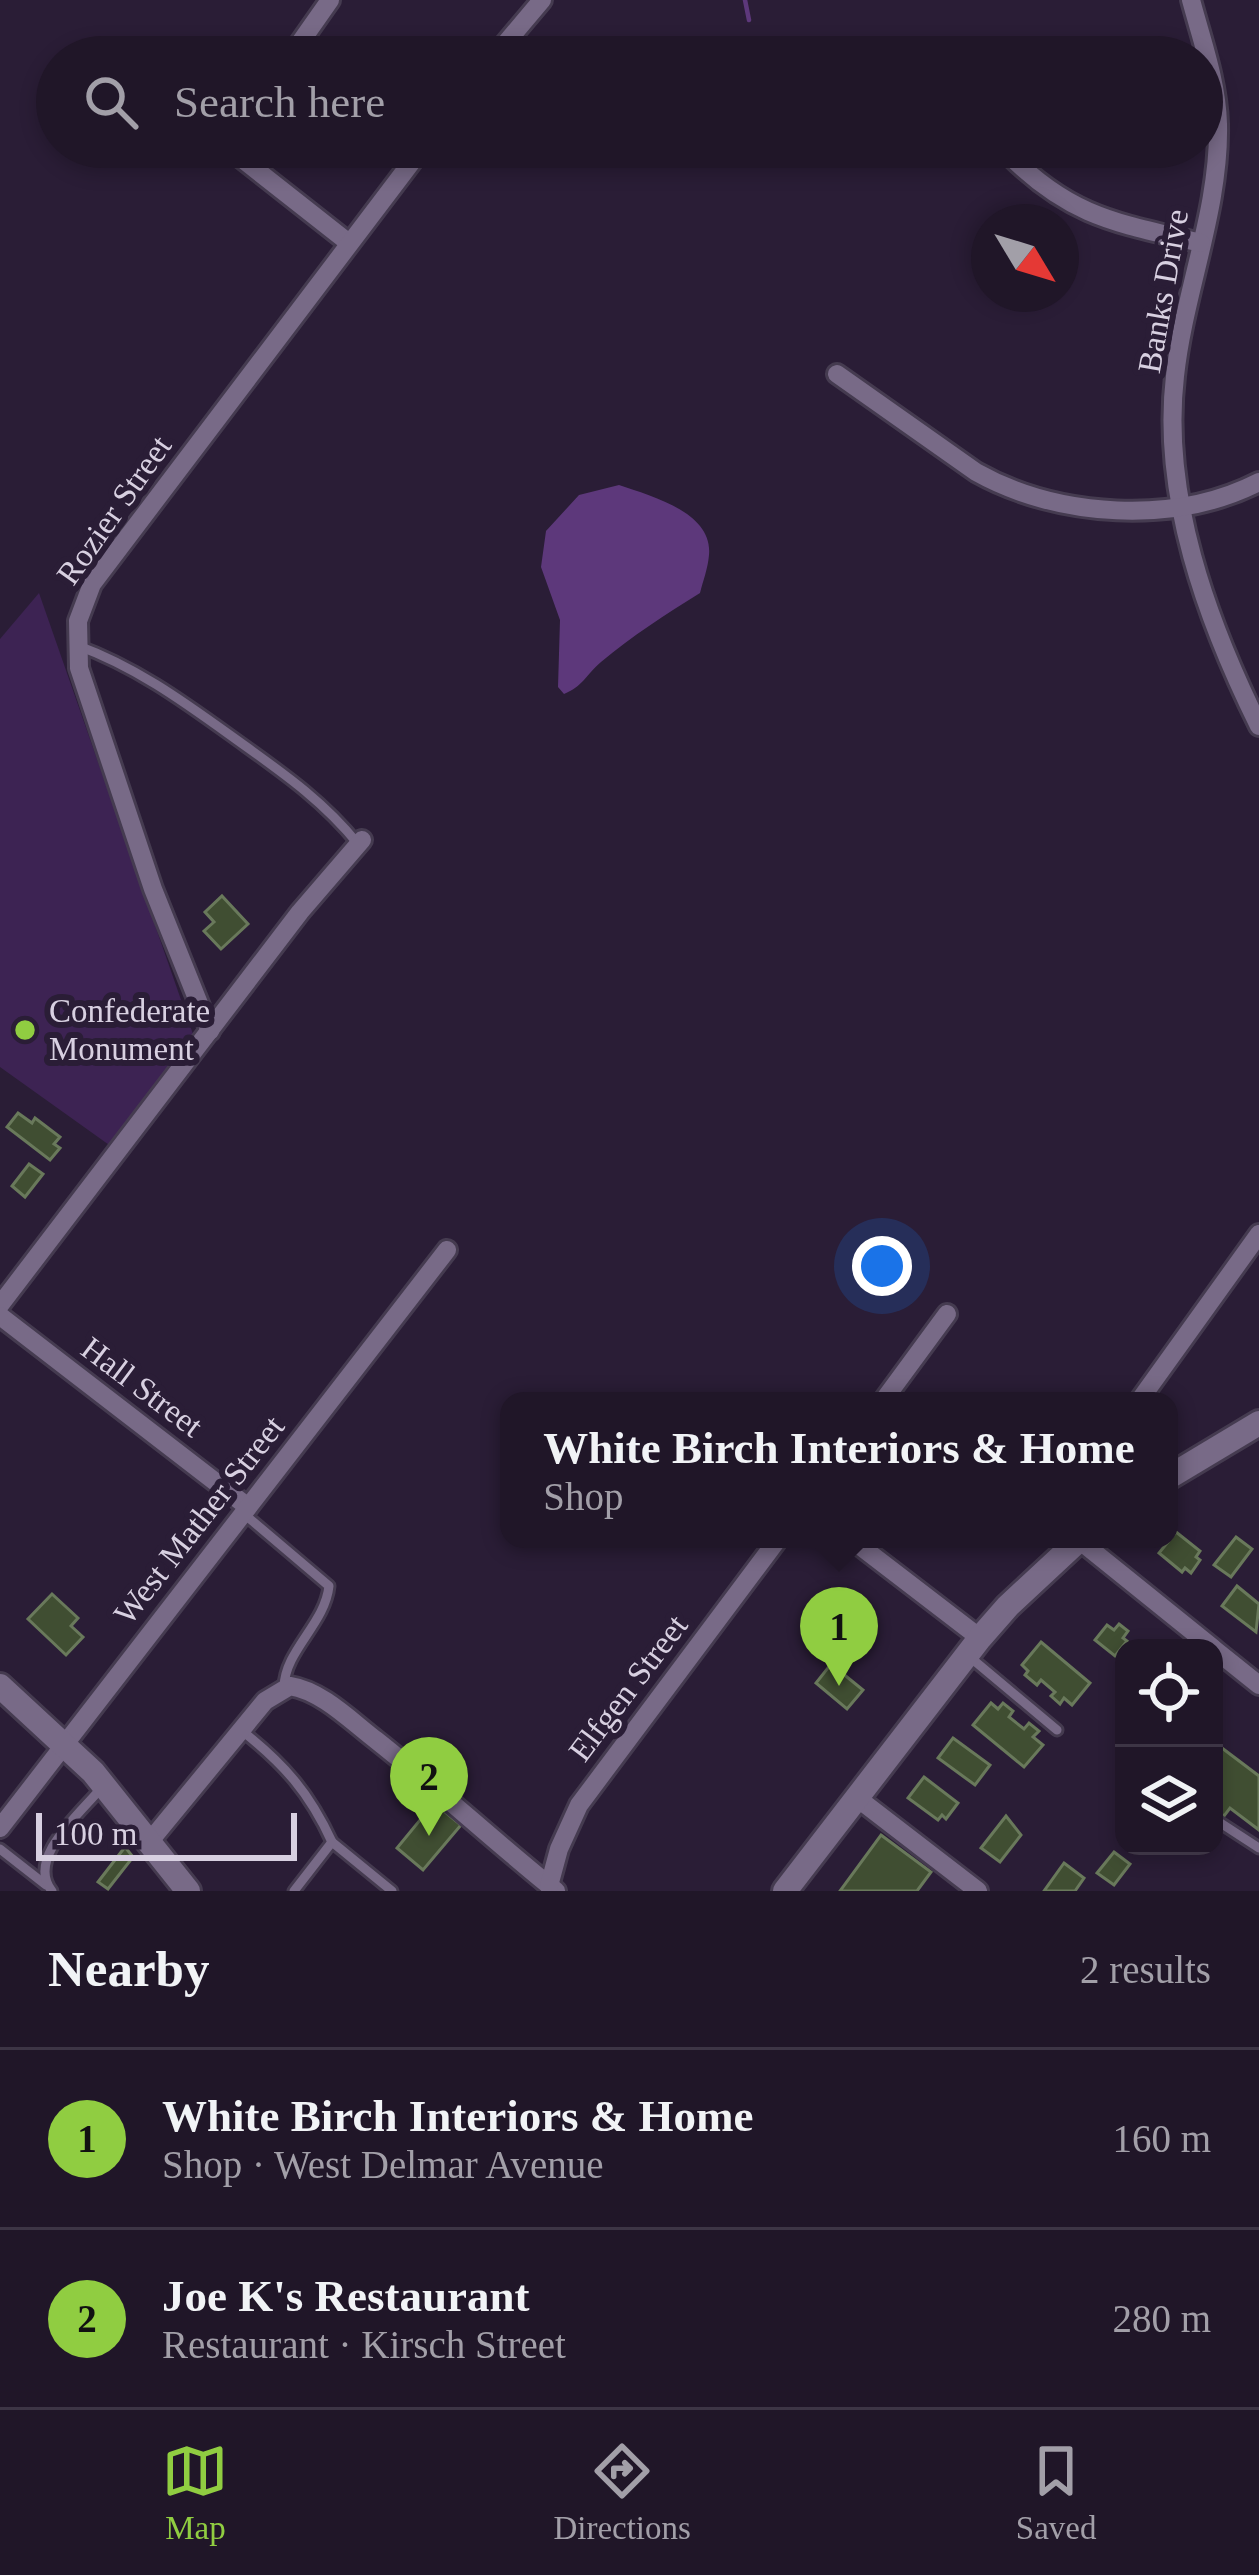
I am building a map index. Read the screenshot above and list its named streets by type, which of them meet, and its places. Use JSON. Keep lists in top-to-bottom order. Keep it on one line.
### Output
{"streets":{"street":["Banks Drive","Rozier Street","Hall Street","West Mather Street","Elfgen Street"]},"crossings":[["Hall Street","West Mather Street"]],"places":["Confederate Monument"],"scale_bar":"100 m","north":"bottom right","page":{"search":"Search here","popup":["White Birch Interiors & Home","Shop"],"pins":["1","2"],"scale":"100 m","heading":["Nearby","2 results"],"list":[{"mark":"1","name":"White Birch Interiors & Home","note":"Shop · West Delmar Avenue","value":"160 m"},{"mark":"2","name":"Joe K's Restaurant","note":"Restaurant · Kirsch Street","value":"280 m"}],"nav":["Map","Directions","Saved"]}}
